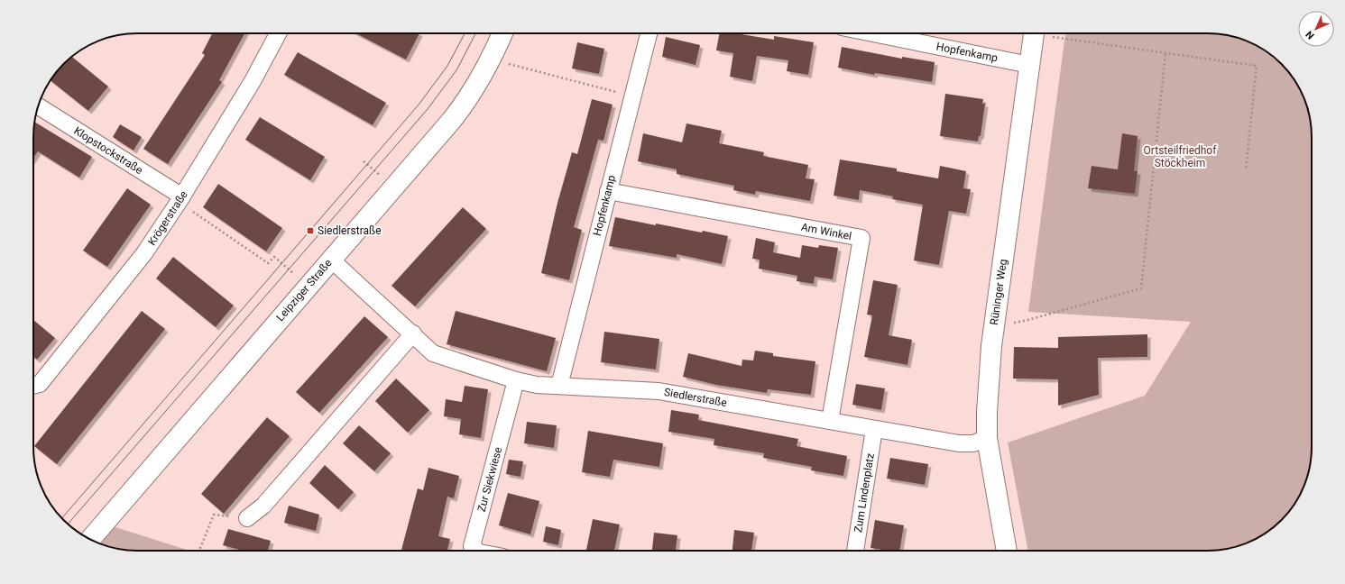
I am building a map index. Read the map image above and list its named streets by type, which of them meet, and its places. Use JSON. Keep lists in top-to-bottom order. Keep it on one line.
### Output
{"streets":{"street":["Hopfenkamp","Klopstockstraße","Krögerstraße","Am Winkel","Leipziger Straße","Rüninger Weg","Siedlerstraße","Zur Siekwiese","Zum Lindenplatz"]},"crossings":[["Hopfenkamp","Am Winkel"],["Hopfenkamp","Rüninger Weg"],["Hopfenkamp","Siedlerstraße"],["Klopstockstraße","Krögerstraße"],["Am Winkel","Siedlerstraße"],["Leipziger Straße","Siedlerstraße"],["Rüninger Weg","Siedlerstraße"],["Siedlerstraße","Zur Siekwiese"],["Siedlerstraße","Zum Lindenplatz"]],"parks":["Ortsteilfriedhof Stöckheim"],"places":{"transit":["Siedlerstraße"]},"north":"bottom left"}
